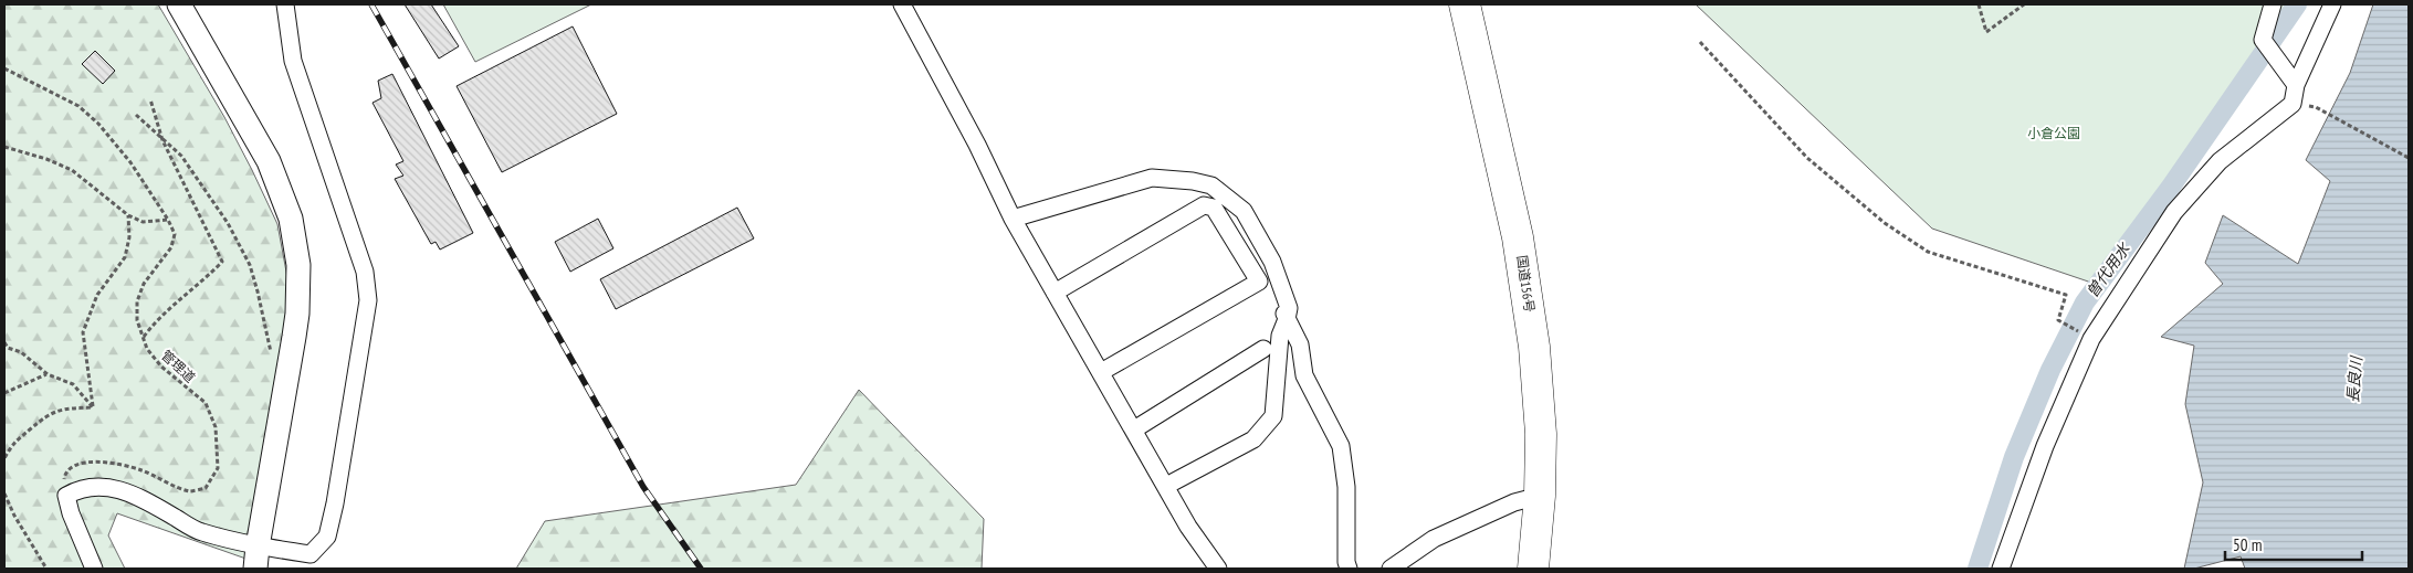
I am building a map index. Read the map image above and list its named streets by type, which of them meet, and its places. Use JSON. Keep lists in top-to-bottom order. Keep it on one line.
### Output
{"streets":{"highway":["国道156号"],"path":["管理道"]},"water":["曽代用水","長良川"],"parks":["小倉公園"],"scale_bar":"50 m"}
